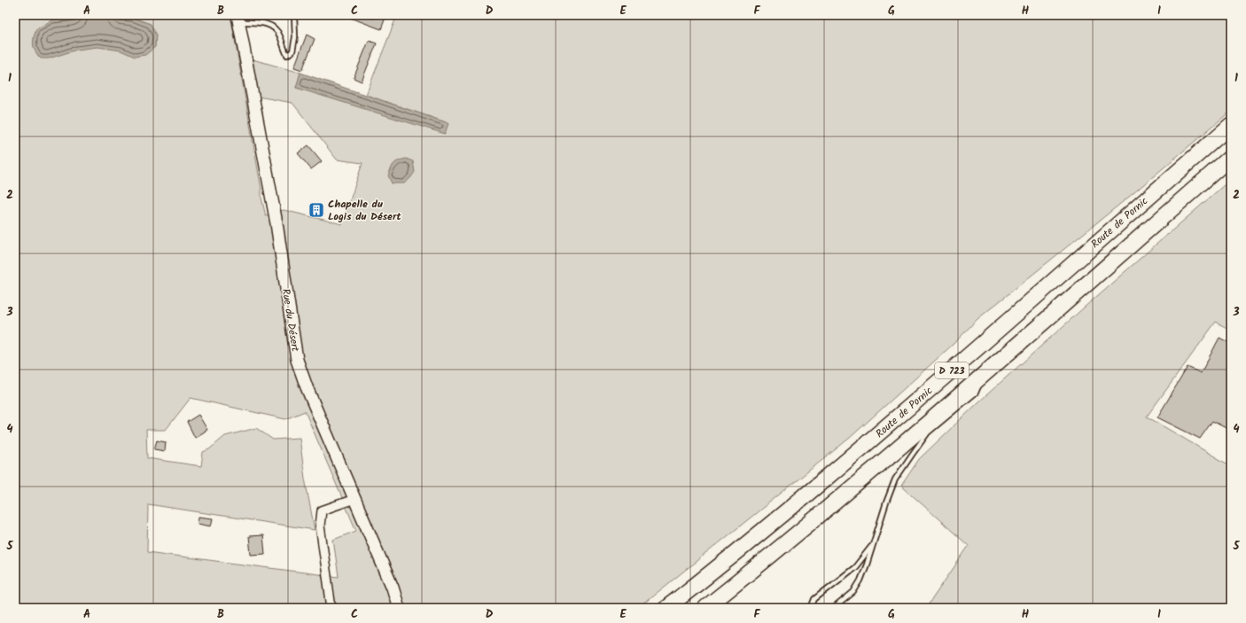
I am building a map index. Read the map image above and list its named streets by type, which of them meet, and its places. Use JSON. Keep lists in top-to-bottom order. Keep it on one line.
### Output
{"streets":{"highway":["Route de Pornic","D 723"],"street":["Rue du Désert"]},"places":{"building":["Chapelle du Logis du Désert"]},"grid":{"columns":["A","B","C","D","E","F","G","H","I"],"rows":["1","2","3","4","5"]}}
